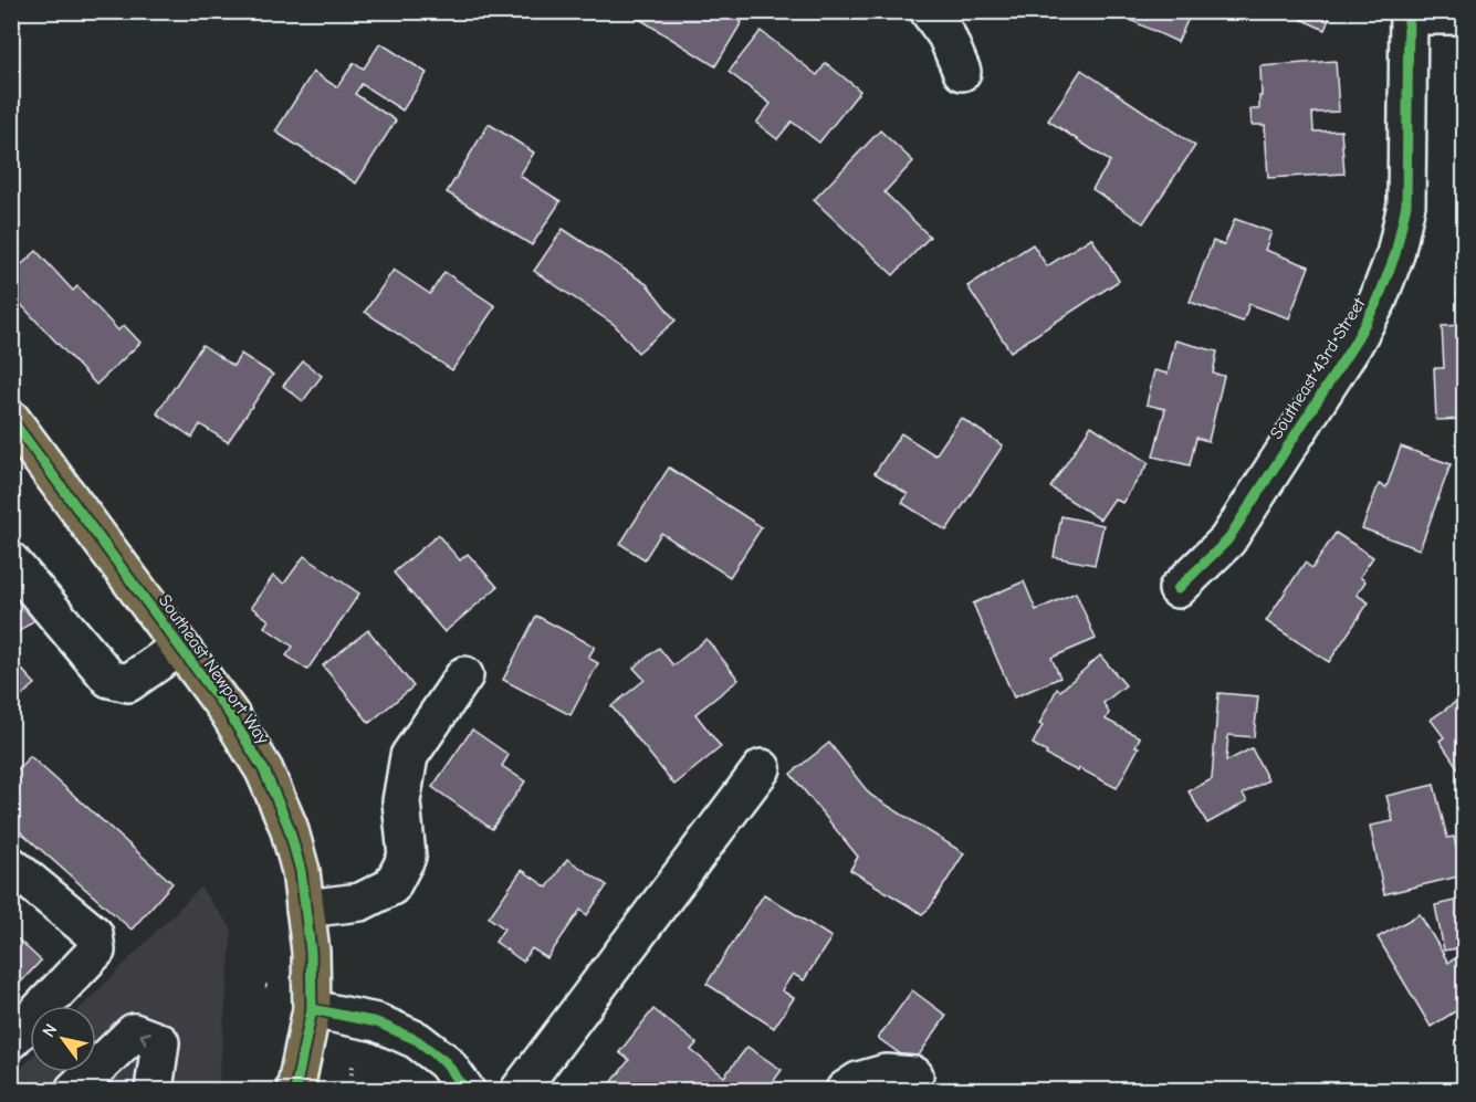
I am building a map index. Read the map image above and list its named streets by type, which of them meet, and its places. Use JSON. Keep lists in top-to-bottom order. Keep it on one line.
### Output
{"streets":{"main road":["Southeast Newport Way"],"street":["Southeast 43rd Street"]},"north":"top left"}
